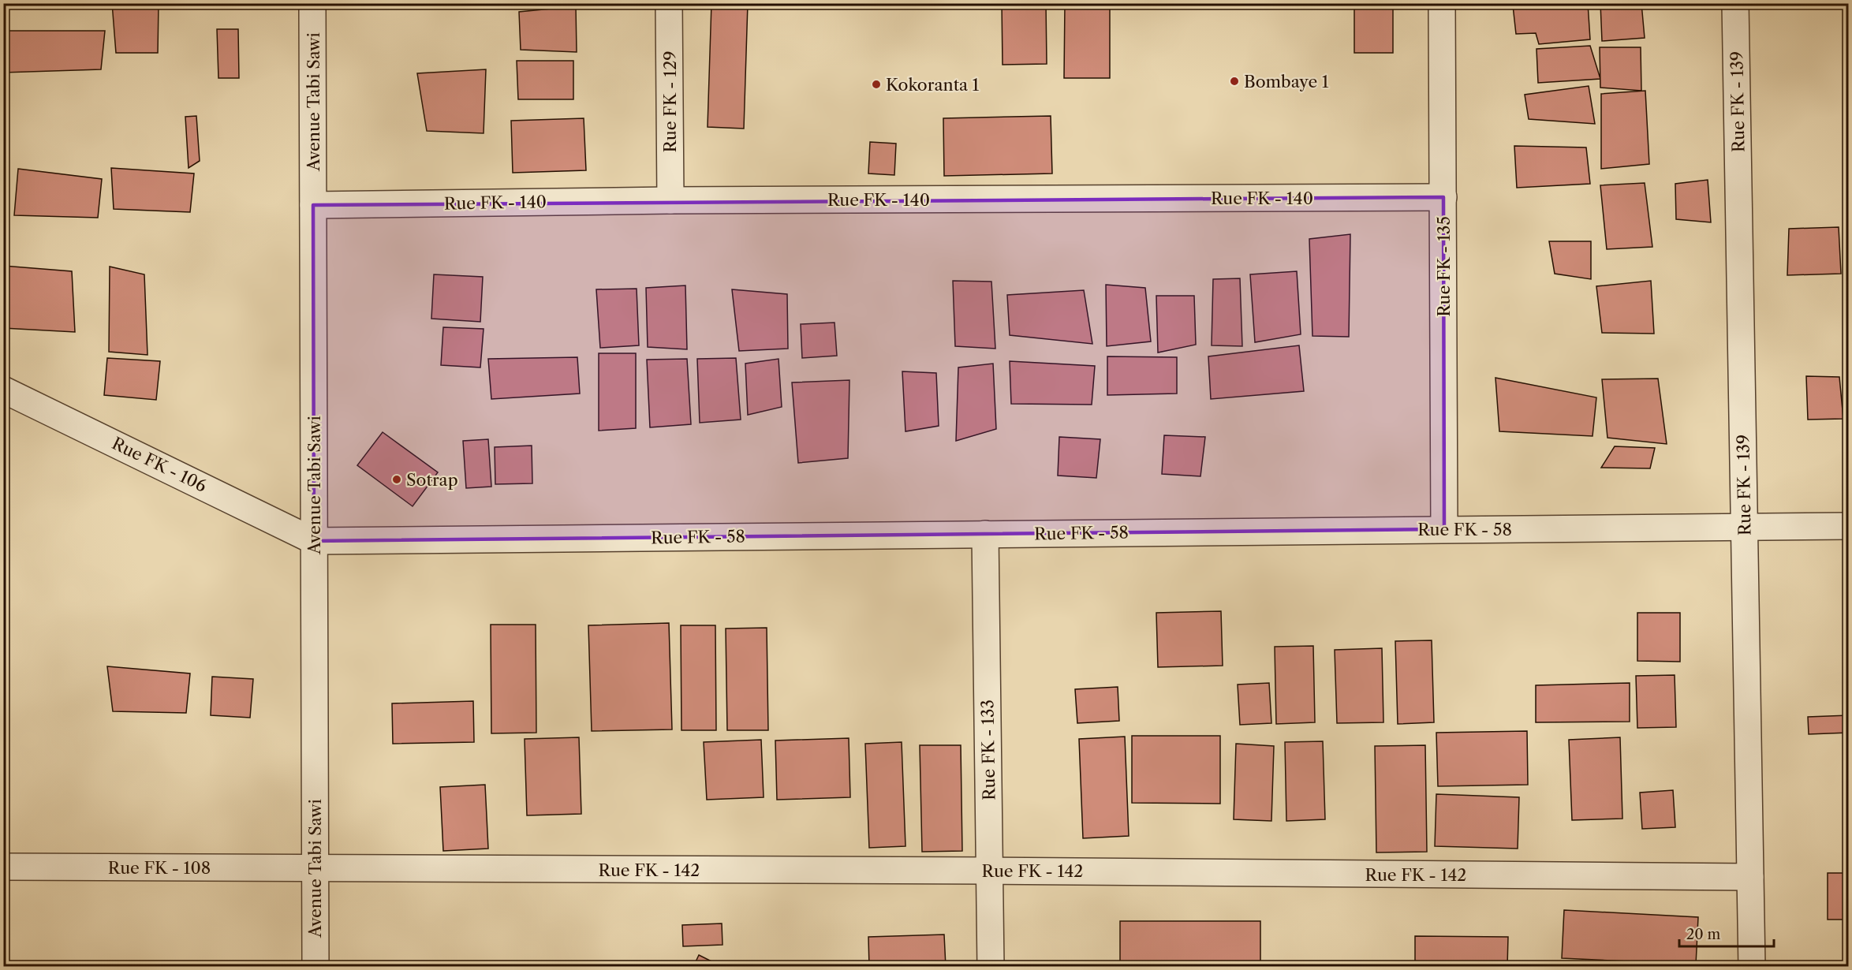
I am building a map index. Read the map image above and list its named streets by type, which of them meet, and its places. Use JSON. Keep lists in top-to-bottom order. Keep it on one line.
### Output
{"streets":{"street":["Avenue Tabi Sawi","Rue FK - 129","Rue FK - 139","Rue FK - 140","Rue FK - 135","Rue FK - 106","Rue FK - 58","Rue FK - 133","Rue FK - 108","Rue FK - 142"]},"crossings":[["Avenue Tabi Sawi","Rue FK - 140"],["Avenue Tabi Sawi","Rue FK - 106"],["Avenue Tabi Sawi","Rue FK - 58"],["Avenue Tabi Sawi","Rue FK - 108"],["Avenue Tabi Sawi","Rue FK - 142"],["Rue FK - 129","Rue FK - 140"],["Rue FK - 139","Rue FK - 58"],["Rue FK - 139","Rue FK - 142"],["Rue FK - 140","Rue FK - 135"],["Rue FK - 135","Rue FK - 58"],["Rue FK - 106","Rue FK - 58"],["Rue FK - 58","Rue FK - 133"],["Rue FK - 133","Rue FK - 142"],["Rue FK - 108","Rue FK - 142"]],"places":["Bombaye 1","Kokoranta 1","Sotrap"],"scale_bar":"20 m"}
